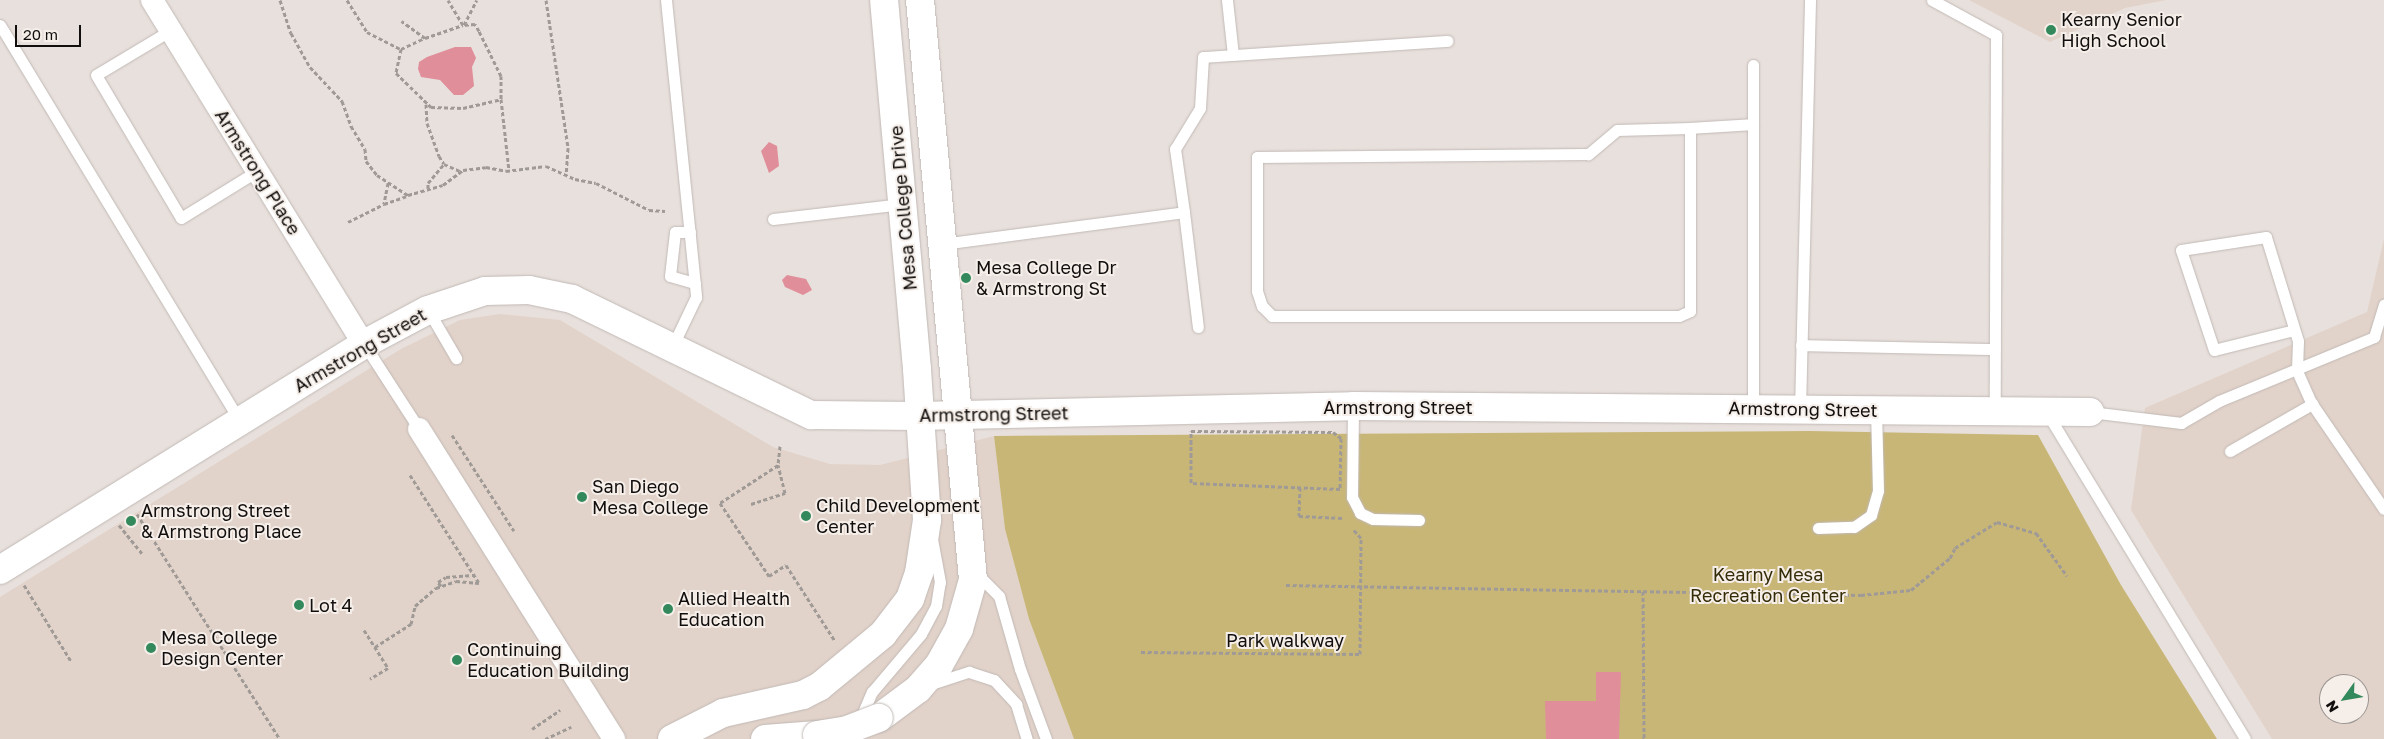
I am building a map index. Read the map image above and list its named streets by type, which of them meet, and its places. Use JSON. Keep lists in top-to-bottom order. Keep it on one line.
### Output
{"streets":{"street":["Armstrong Place","Mesa College Drive","Armstrong Street"],"path":["Park walkway"]},"crossings":[["Armstrong Place","Armstrong Street"],["Mesa College Drive","Armstrong Street"]],"parks":["Kearny Mesa Recreation Center"],"places":["Kearny Senior High School","Mesa College Dr & Armstrong St","San Diego Mesa College","Child Development Center","Armstrong Street & Armstrong Place","Lot 4","Allied Health Education","Mesa College Design Center","Continuing Education Building"],"scale_bar":"20 m","north":"bottom left"}
